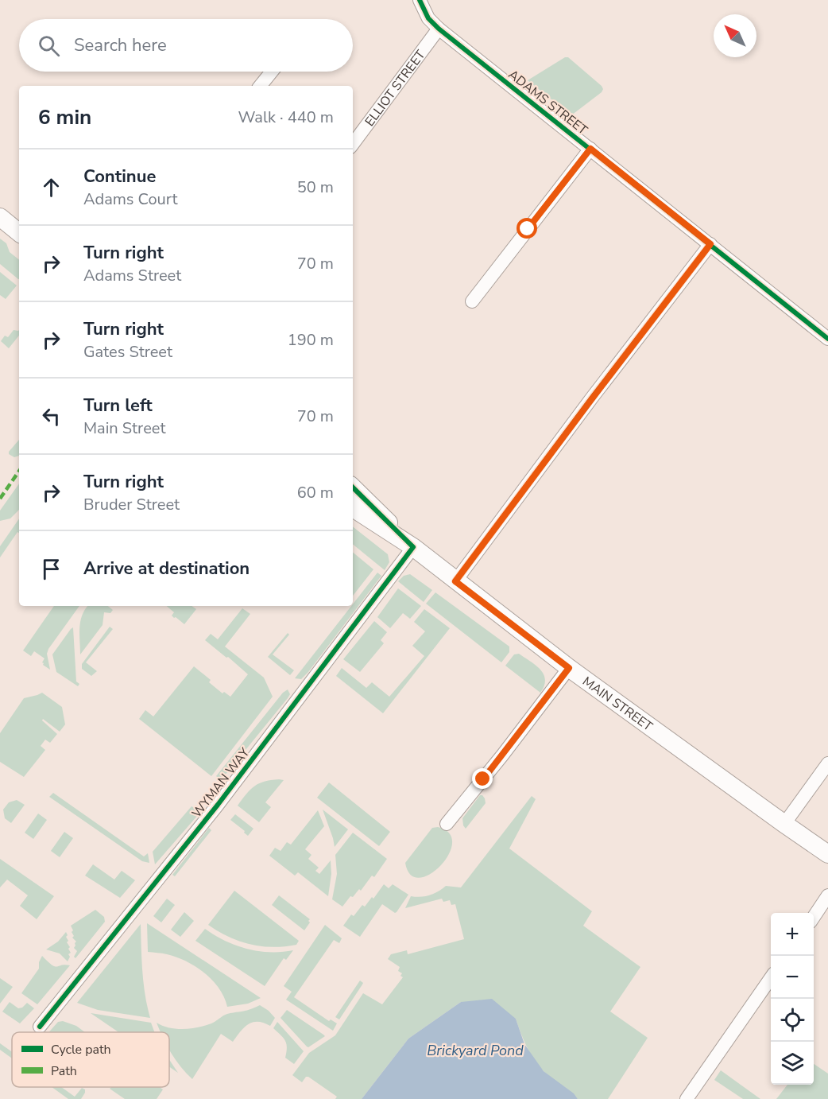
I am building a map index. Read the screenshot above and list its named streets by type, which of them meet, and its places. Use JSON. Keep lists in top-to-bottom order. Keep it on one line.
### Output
{"streets":{"main road":["MAIN STREET"],"street":["ELLIOT STREET","ADAMS STREET","WYMAN WAY"]},"crossings":[["ELLIOT STREET","ADAMS STREET"],["MAIN STREET","WYMAN WAY"]],"water":["Brickyard Pond"],"legend":["Cycle path","Path"],"north":"top left","page":{"search":"Search here","heading":["6 min","Walk · 440 m"],"list":[["Continue","Adams Court","50 m"],["Turn right","Adams Street","70 m"],["Turn right","Gates Street","190 m"],["Turn left","Main Street","70 m"],["Turn right","Bruder Street","60 m"],"Arrive at destination"],"map_buttons":["+","−"]}}
